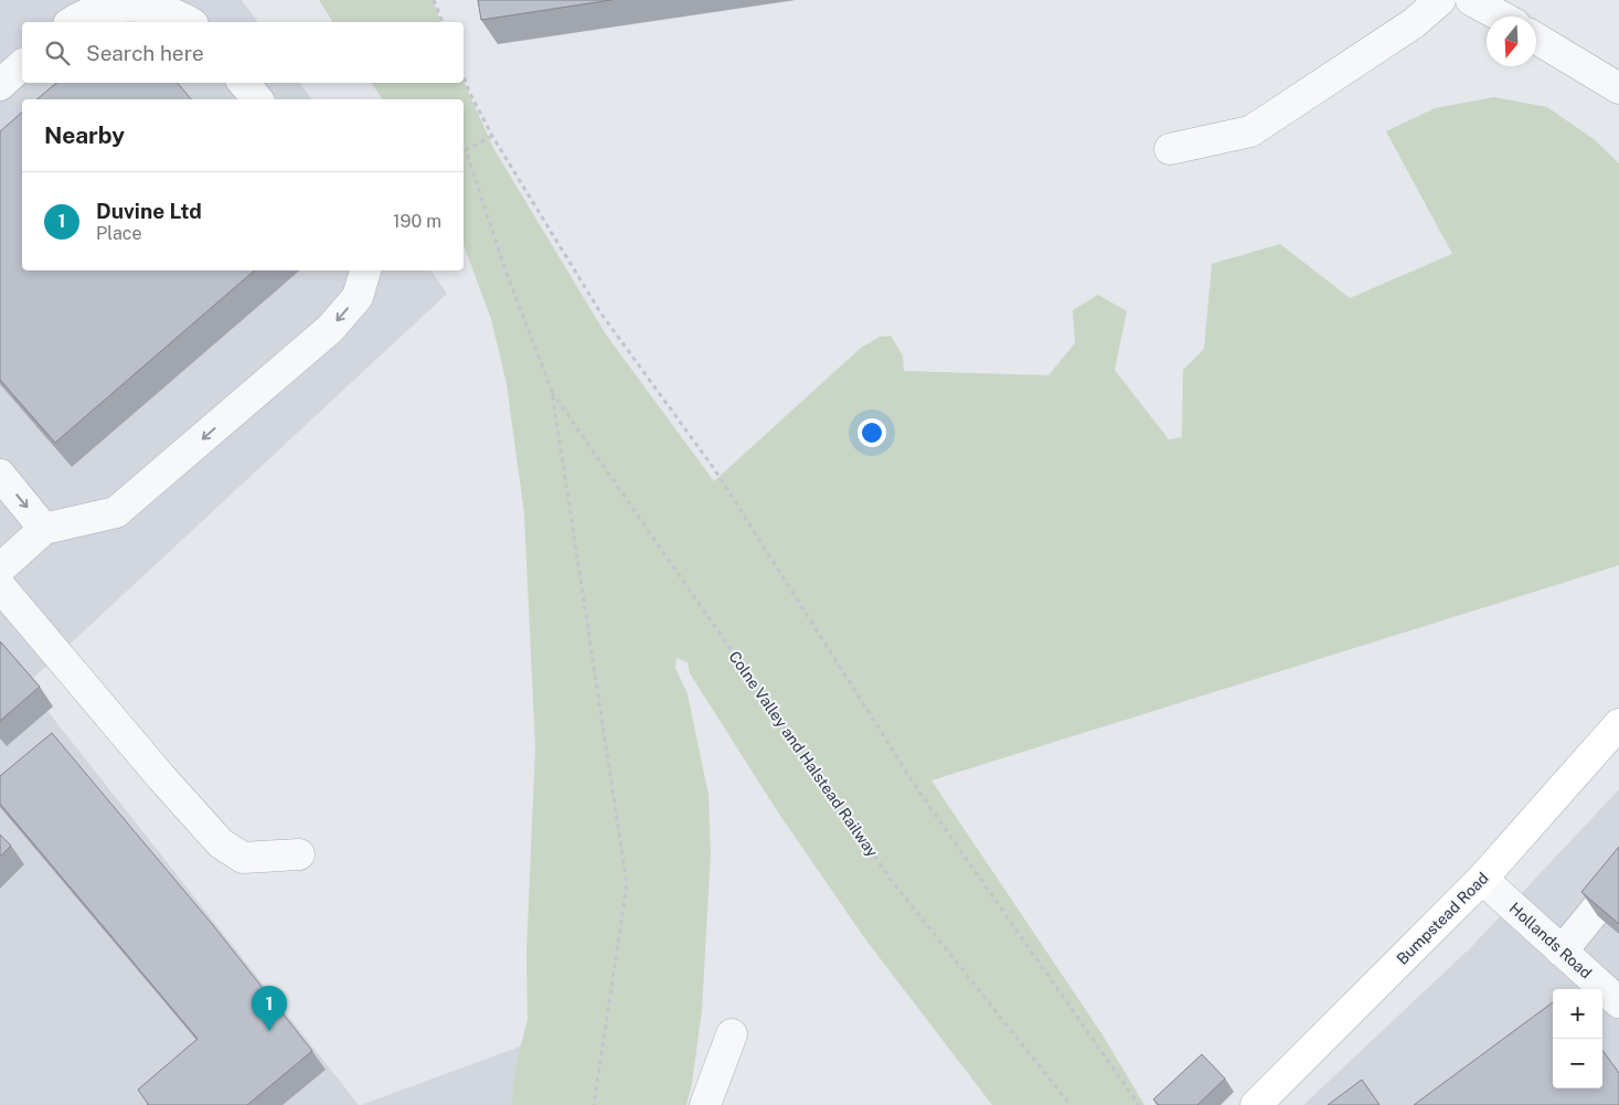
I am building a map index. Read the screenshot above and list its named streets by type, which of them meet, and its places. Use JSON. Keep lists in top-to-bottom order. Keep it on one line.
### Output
{"streets":{"main road":["Bumpstead Road"],"street":["Hollands Road"],"path":["Colne Valley and Halstead Railway"]},"crossings":[["Bumpstead Road","Hollands Road"]],"north":"bottom","page":{"search":"Search here","heading":"Nearby","list":[{"mark":"1","name":"Duvine Ltd","note":"Place","value":"190 m"}],"pins":"1","map_buttons":["+","−"]}}
